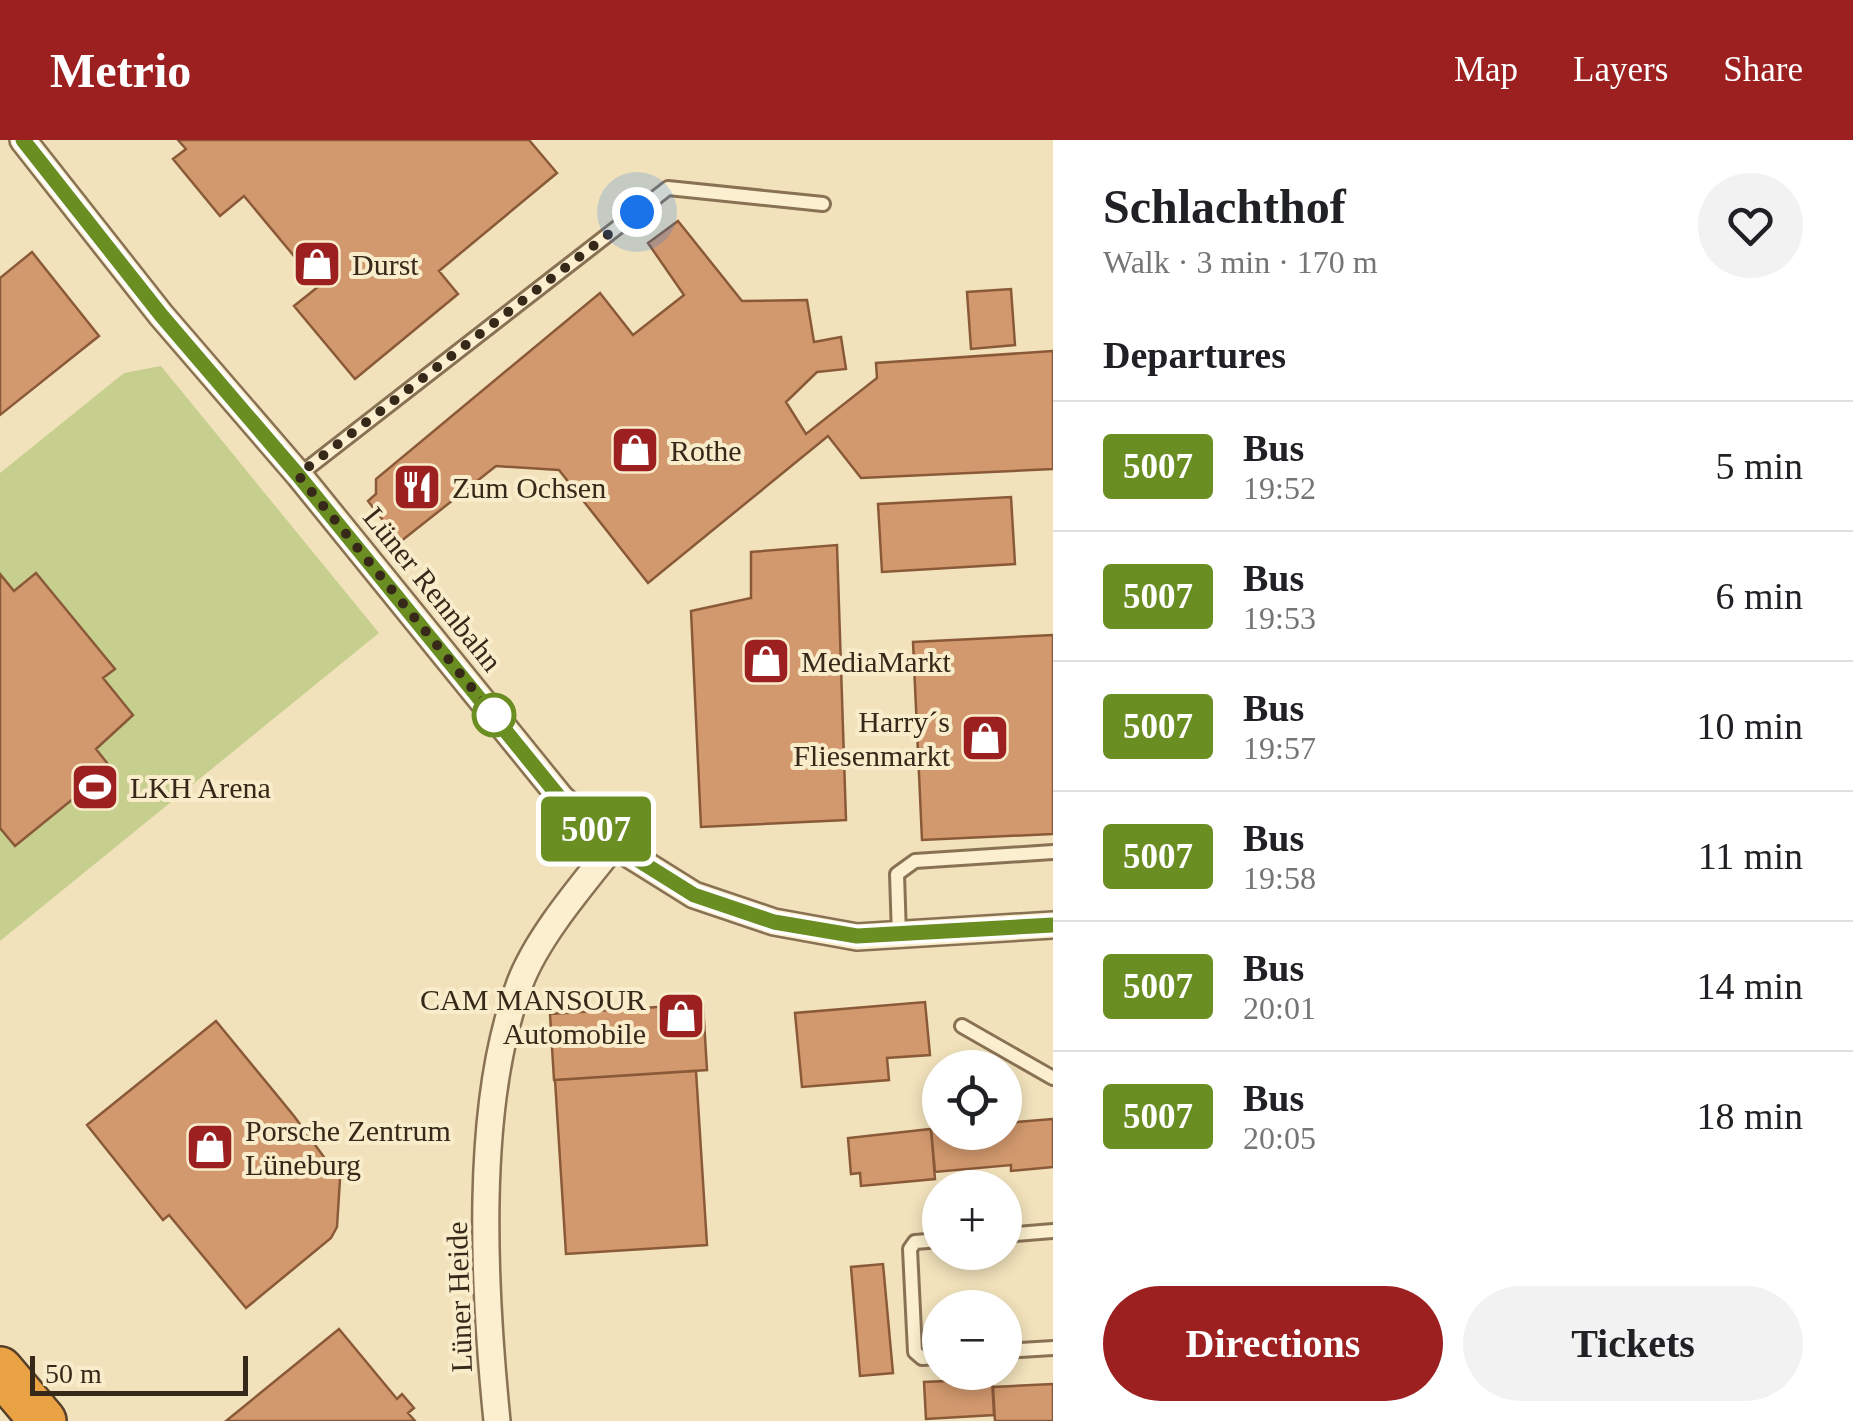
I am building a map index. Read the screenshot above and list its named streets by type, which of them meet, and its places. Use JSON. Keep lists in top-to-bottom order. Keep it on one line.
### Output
{"streets":{"street":["Lüner Rennbahn","Lüner Heide"]},"crossings":[["Lüner Rennbahn","Lüner Heide"]],"places":{"shop":["Durst","Rothe","MediaMarkt","Harry´s Fliesenmarkt","CAM MANSOUR Automobile","Porsche Zentrum Lüneburg"],"restaurant":["Zum Ochsen"],"sports":["LKH Arena"]},"lines":["bus line 5007"],"scale_bar":"50 m","page":{"header":"Metrio","nav":["Map","Layers","Share"],"on_map":"5007","heading":[["Schlachthof","Walk · 3 min · 170 m"],"Departures"],"list":[{"mark":"5007","name":"Bus","note":"19:52","value":"5 min"},{"mark":"5007","name":"Bus","note":"19:53","value":"6 min"},{"mark":"5007","name":"Bus","note":"19:57","value":"10 min"},{"mark":"5007","name":"Bus","note":"19:58","value":"11 min"},{"mark":"5007","name":"Bus","note":"20:01","value":"14 min"},{"mark":"5007","name":"Bus","note":"20:05","value":"18 min"}],"map_buttons":["+","−"],"buttons":["Directions","Tickets"],"scale":"50 m"}}
